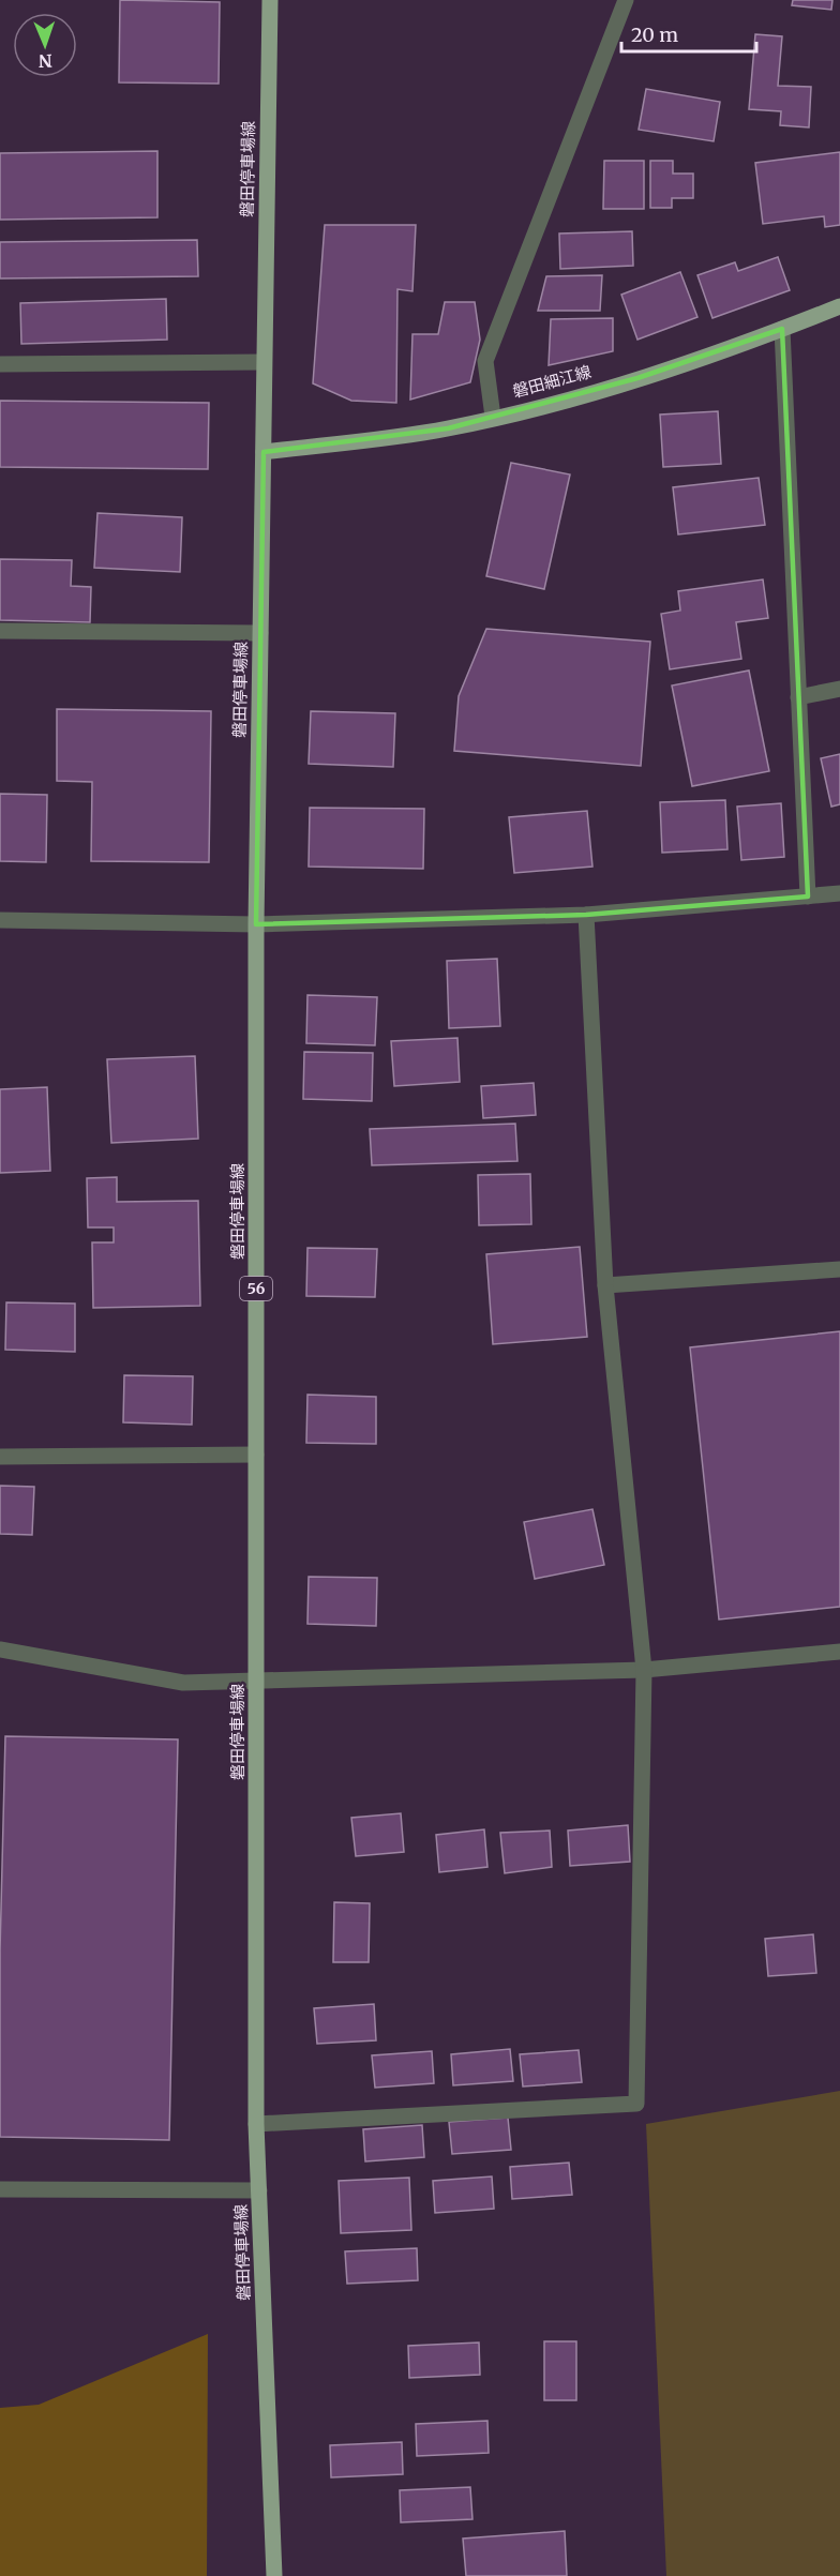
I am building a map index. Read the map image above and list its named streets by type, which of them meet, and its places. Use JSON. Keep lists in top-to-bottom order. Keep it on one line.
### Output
{"streets":{"main road":["磐田停車場線","磐田細江線","56"]},"crossings":[["磐田停車場線","磐田細江線"]],"scale_bar":"20 m","north":"bottom"}
